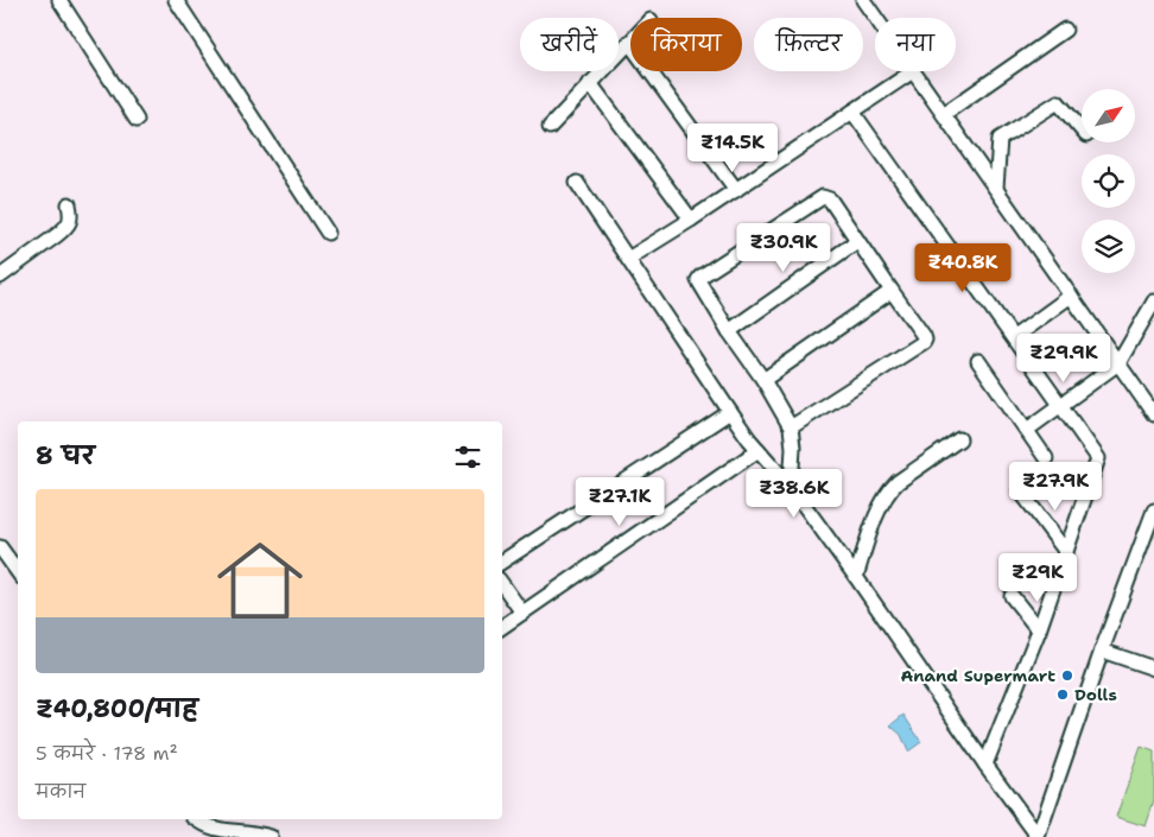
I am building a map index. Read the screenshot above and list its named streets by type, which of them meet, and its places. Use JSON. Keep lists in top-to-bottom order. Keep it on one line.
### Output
{"places":["Anand Supermart","Dolls"],"north":"top right","page":{"chip":["खरीदें","किराया","फ़िल्टर","नया"],"price":["₹14.5K","₹30.9K","₹40.8K","₹29.9K","₹27.9K","₹38.6K","₹27.1K","₹29K"],"heading":"8 घर","list":[{"name":"₹40,800/माह","note":"5 कमरे · 178 m² · मकान"}]}}
